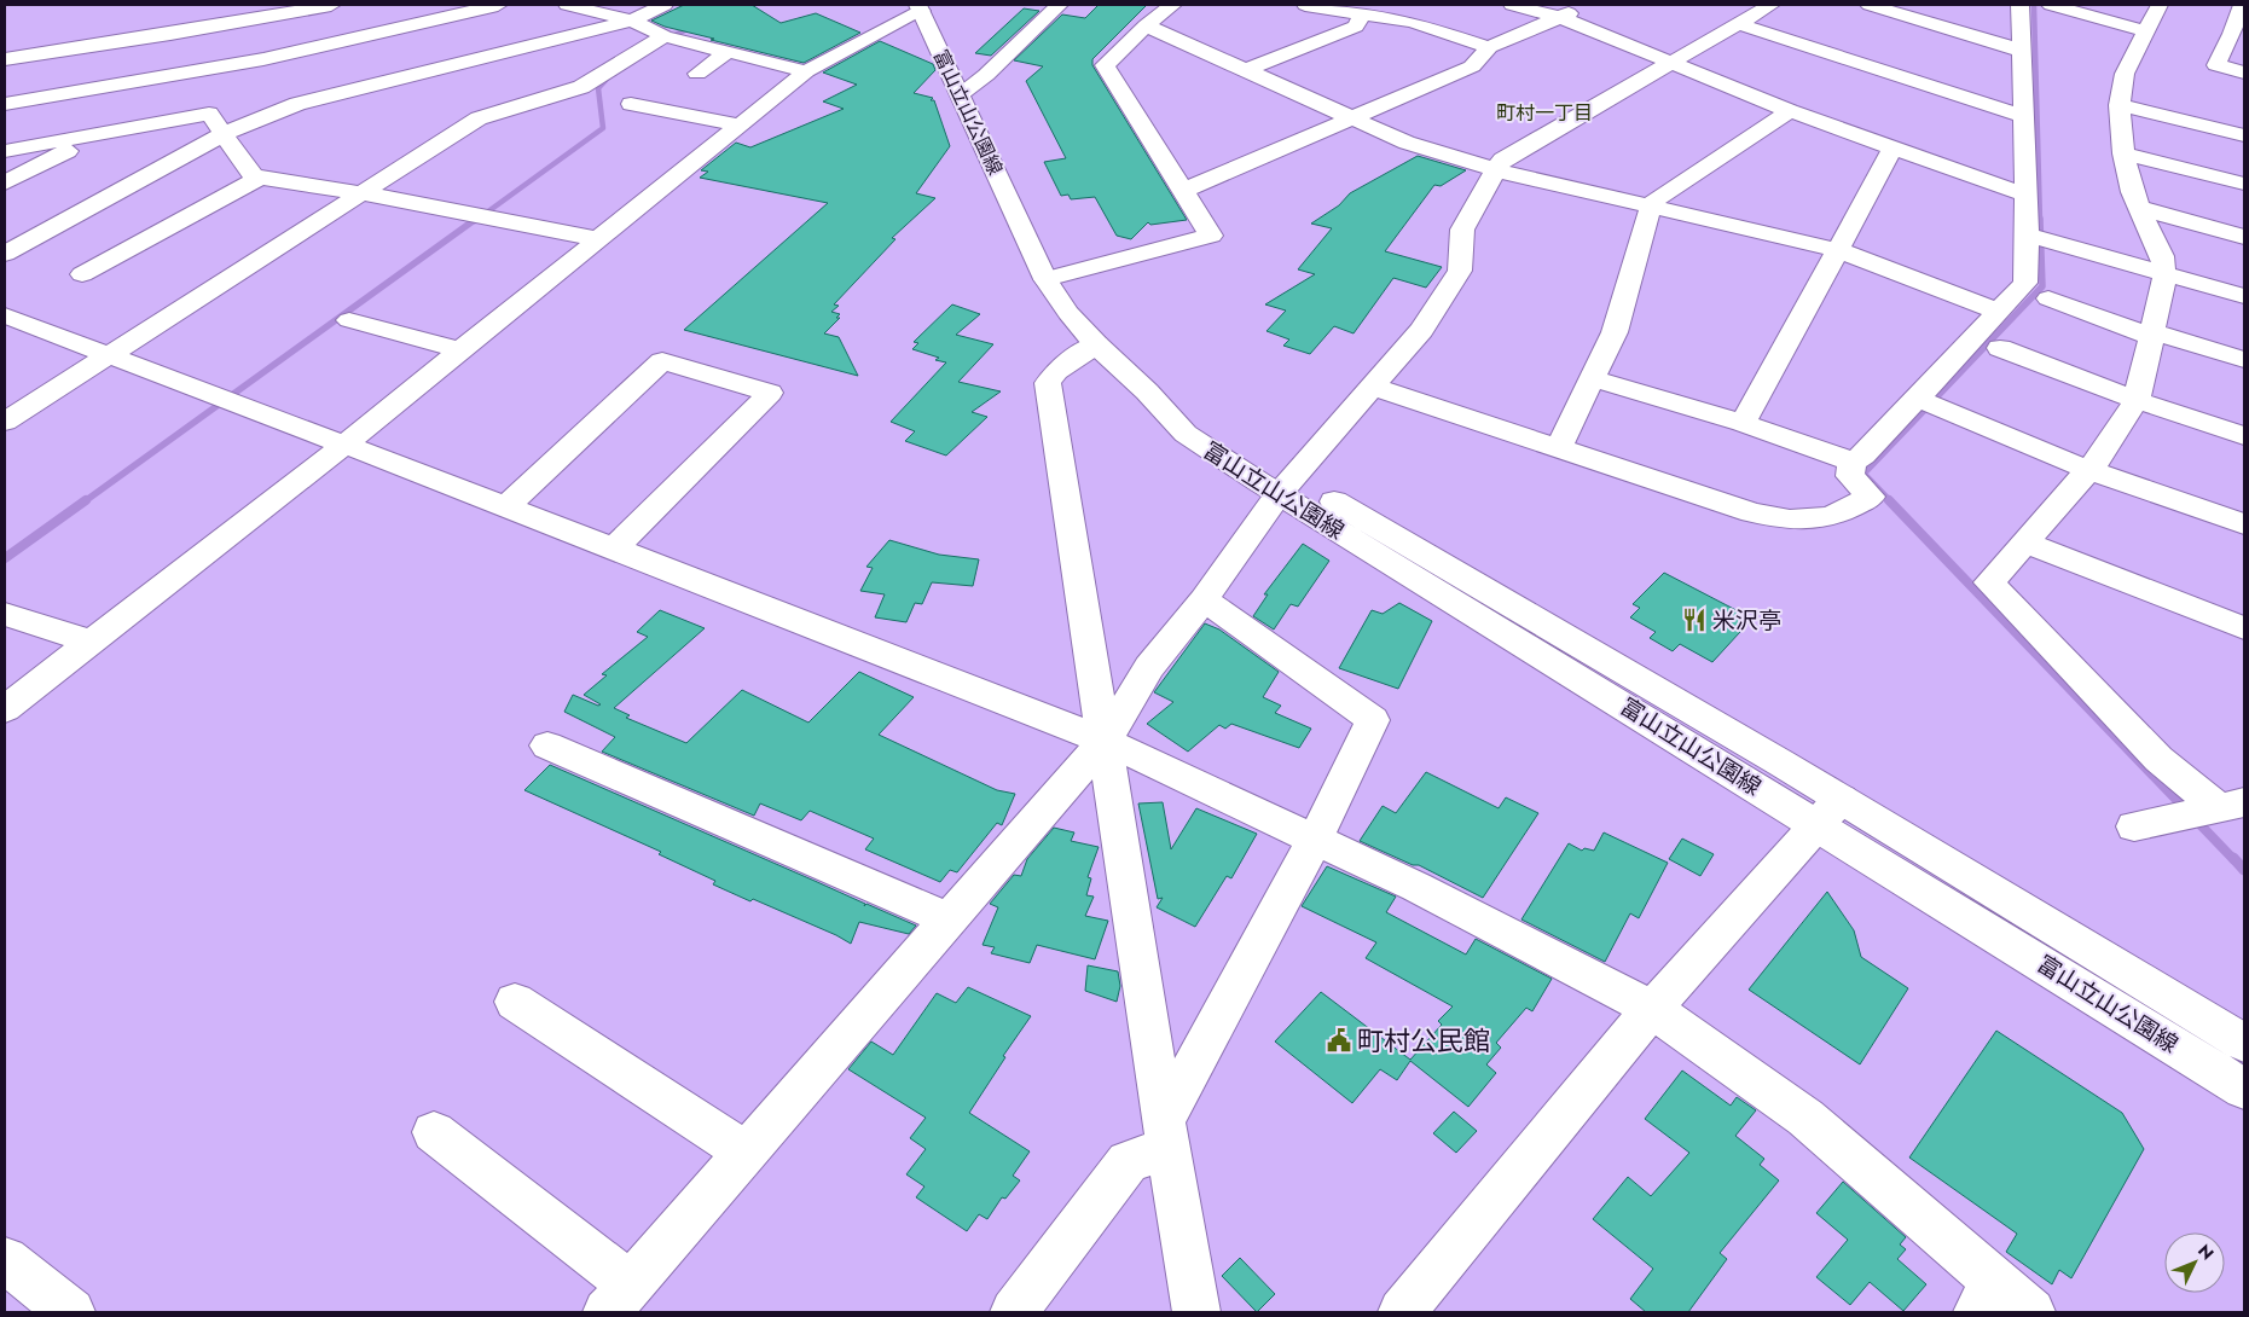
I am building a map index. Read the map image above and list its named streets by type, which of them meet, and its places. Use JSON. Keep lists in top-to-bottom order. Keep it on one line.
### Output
{"streets":{"street":["富山立山公園線"]},"districts":["町村一丁目"],"places":{"restaurant":["米沢亭"],"public building":["町村公民館"]},"north":"top right"}
